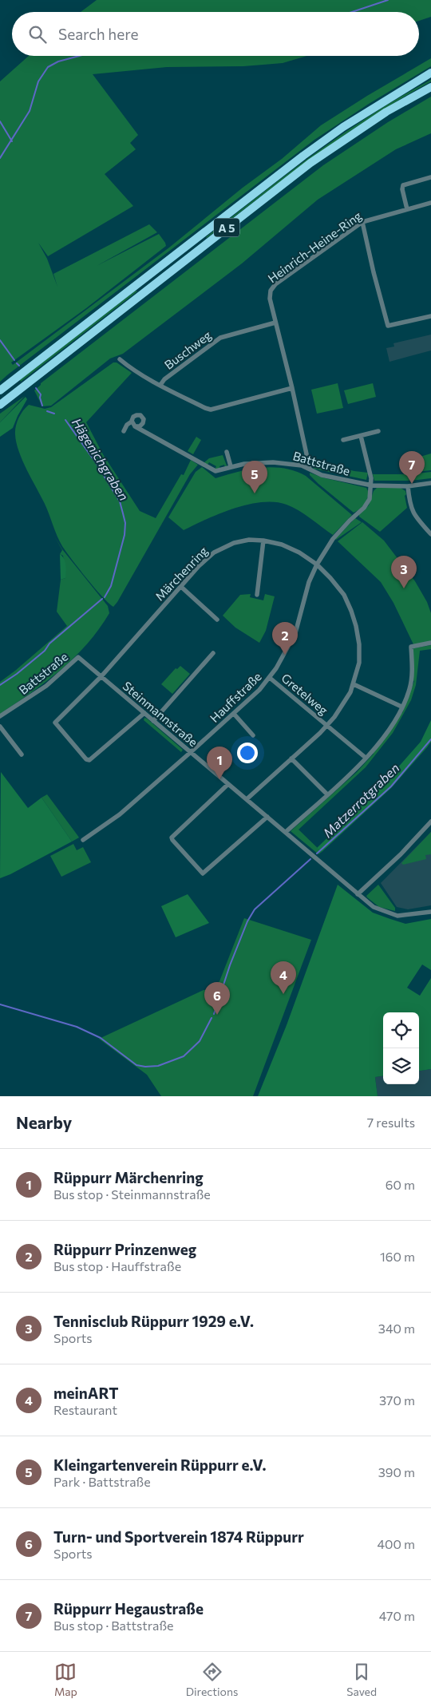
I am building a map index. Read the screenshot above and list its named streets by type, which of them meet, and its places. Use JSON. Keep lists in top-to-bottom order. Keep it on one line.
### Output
{"streets":{"highway":["A 5"],"street":["Heinrich-Heine-Ring","Buschweg","Battstraße","Märchenring","Gretelweg","Hauffstraße","Steinmannstraße"]},"crossings":[["Heinrich-Heine-Ring","Buschweg"],["Heinrich-Heine-Ring","Battstraße"],["Battstraße","Hauffstraße"],["Battstraße","Steinmannstraße"],["Märchenring","Gretelweg"],["Märchenring","Hauffstraße"],["Märchenring","Steinmannstraße"],["Gretelweg","Hauffstraße"],["Hauffstraße","Steinmannstraße"]],"water":["Hägenichgraben","Matzerrotgraben"],"page":{"search":"Search here","pins":["7","5","3","2","1","4","6"],"heading":["Nearby","7 results"],"list":[{"mark":"1","name":"Rüppurr Märchenring","note":"Bus stop · Steinmannstraße","value":"60 m"},{"mark":"2","name":"Rüppurr Prinzenweg","note":"Bus stop · Hauffstraße","value":"160 m"},{"mark":"3","name":"Tennisclub Rüppurr 1929 e.V.","note":"Sports","value":"340 m"},{"mark":"4","name":"meinART","note":"Restaurant","value":"370 m"},{"mark":"5","name":"Kleingartenverein Rüppurr e.V.","note":"Park · Battstraße","value":"390 m"},{"mark":"6","name":"Turn- und Sportverein 1874 Rüppurr","note":"Sports","value":"400 m"},{"mark":"7","name":"Rüppurr Hegaustraße","note":"Bus stop · Battstraße","value":"470 m"}],"nav":["Map","Directions","Saved"]}}
